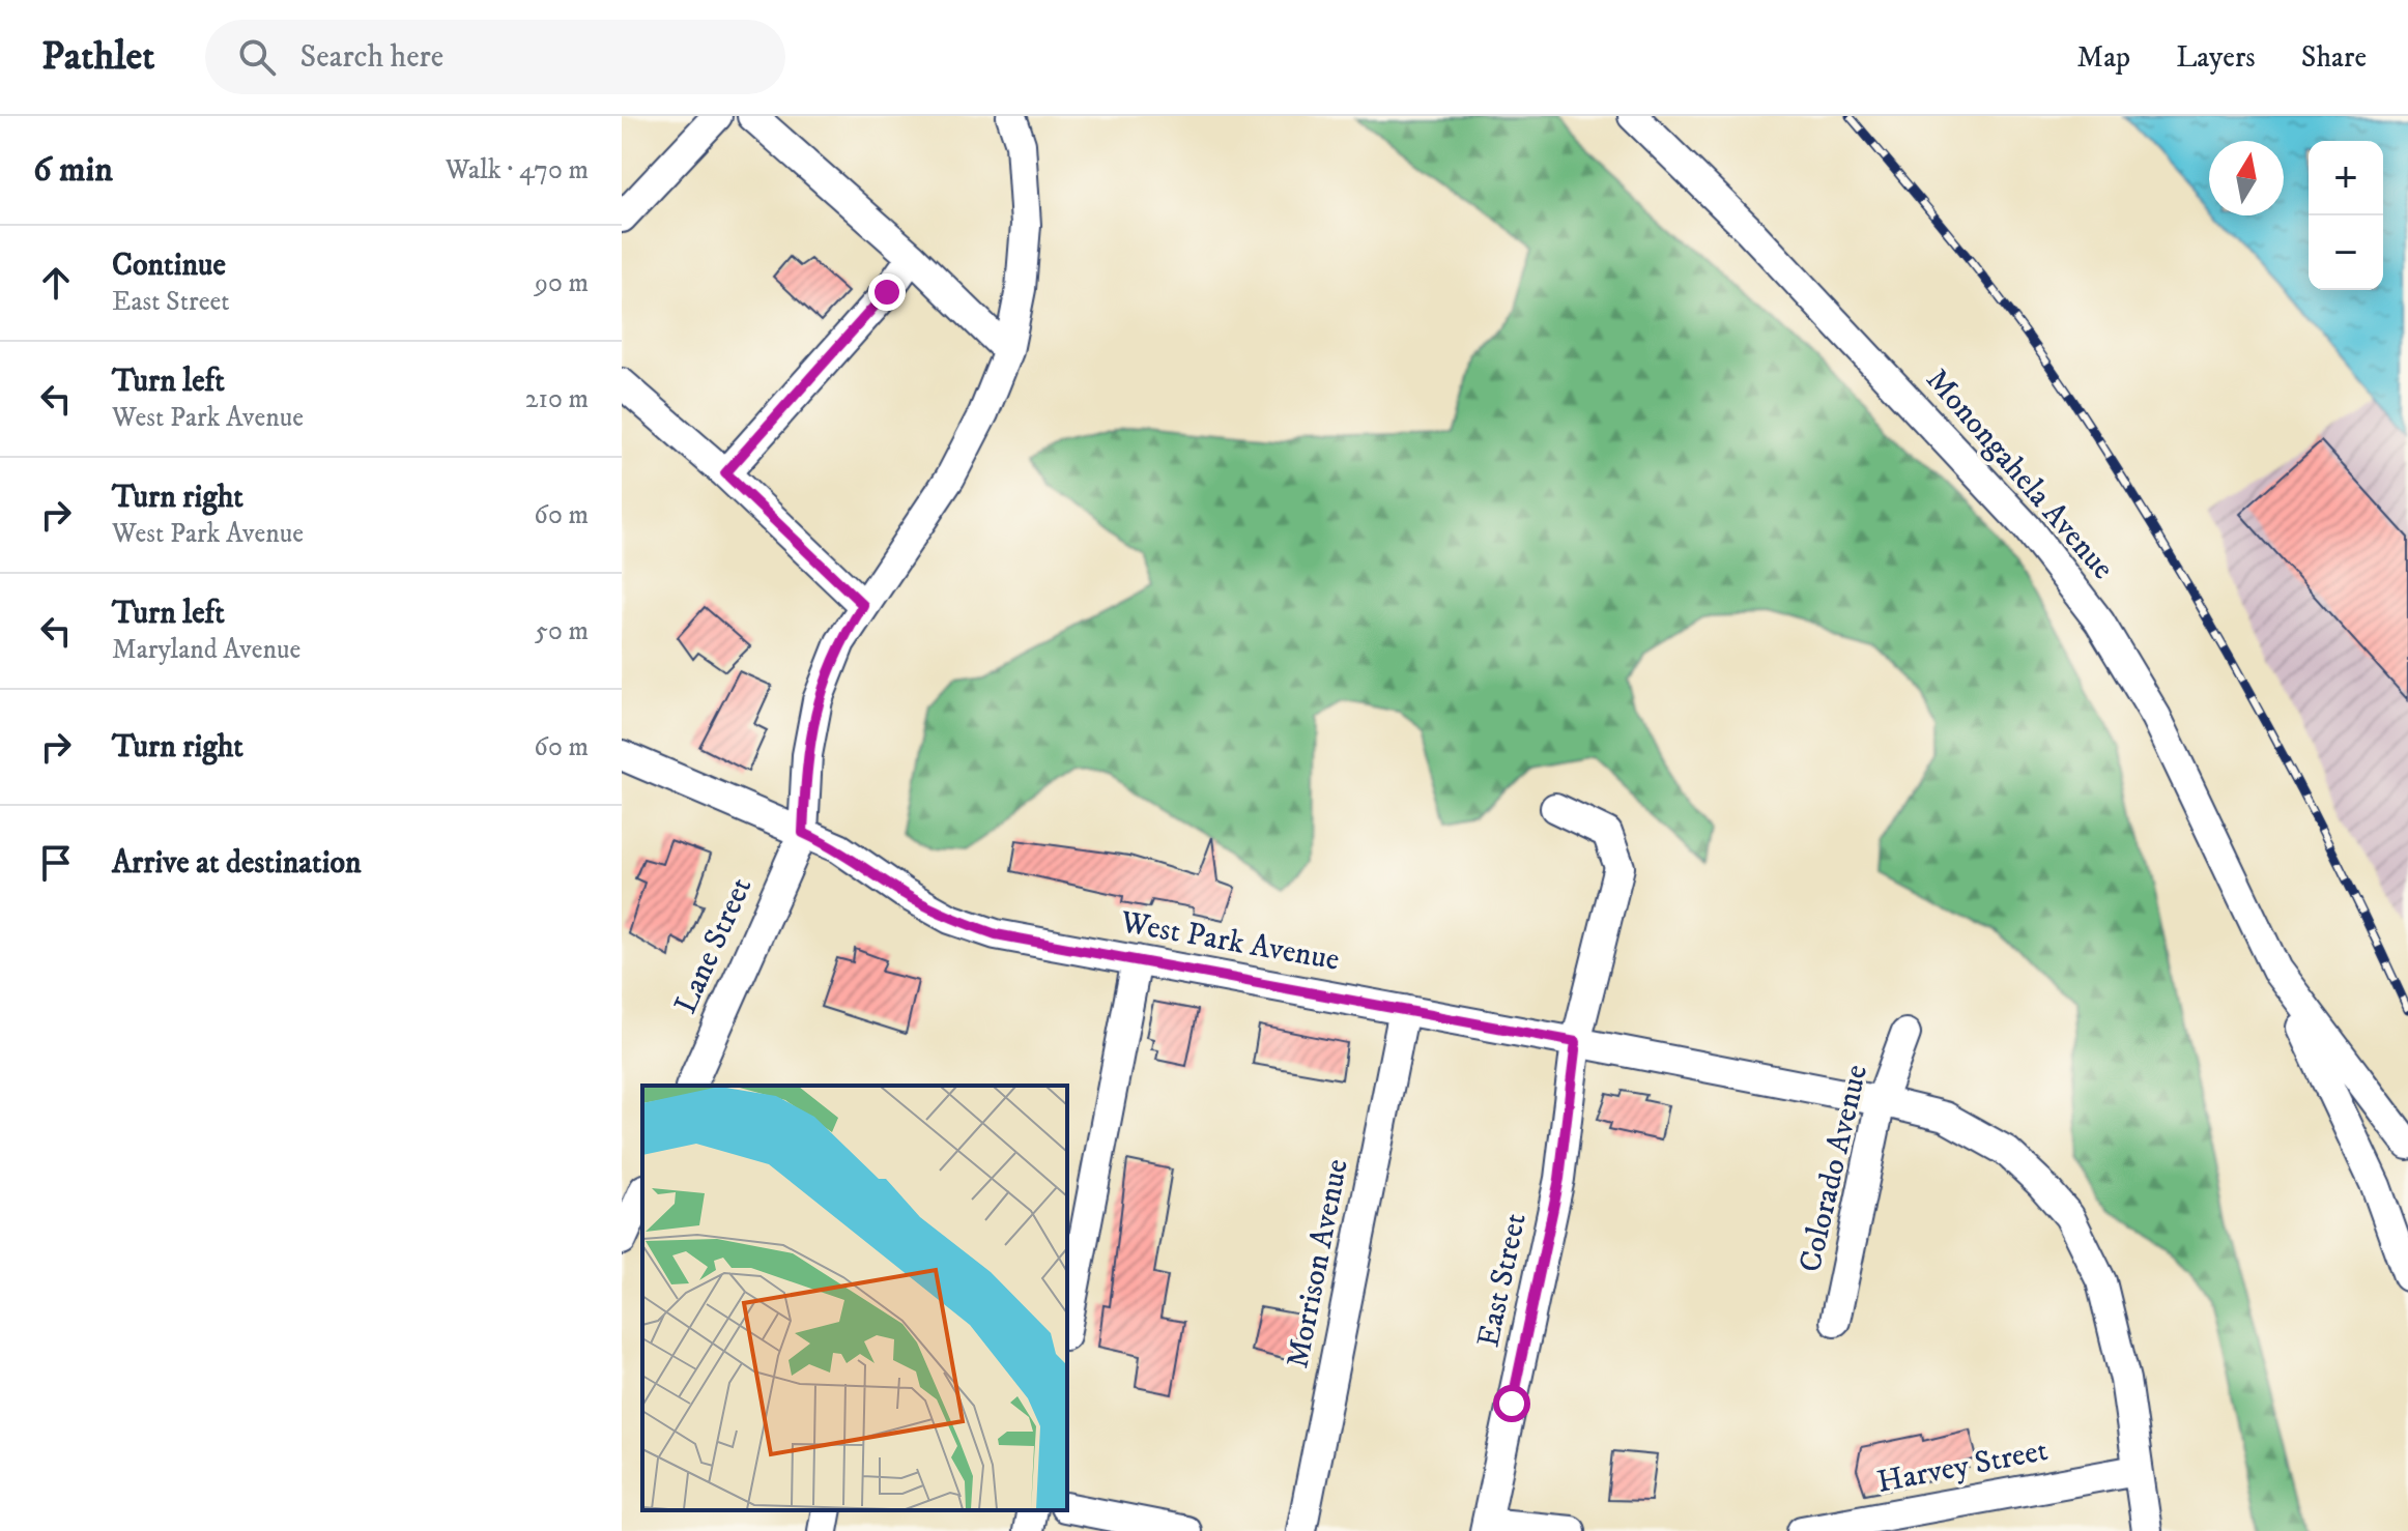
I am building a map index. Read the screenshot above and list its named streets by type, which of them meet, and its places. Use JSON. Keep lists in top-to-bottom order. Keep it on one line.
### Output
{"streets":{"street":["Monongahela Avenue","West Park Avenue","Lane Street","Colorado Avenue","Morrison Avenue","East Street","Harvey Street"]},"crossings":[["West Park Avenue","Lane Street"],["West Park Avenue","Colorado Avenue"],["West Park Avenue","Morrison Avenue"],["West Park Avenue","East Street"],["West Park Avenue","Harvey Street"]],"north":"top","page":{"header":"Pathlet","search":"Search here","nav":["Map","Layers","Share"],"heading":["6 min","Walk · 470 m"],"map_buttons":["+","−"],"list":[["Continue","East Street","90 m"],["Turn left","West Park Avenue","210 m"],["Turn right","West Park Avenue","60 m"],["Turn left","Maryland Avenue","50 m"],["Turn right","60 m"],"Arrive at destination"]}}
